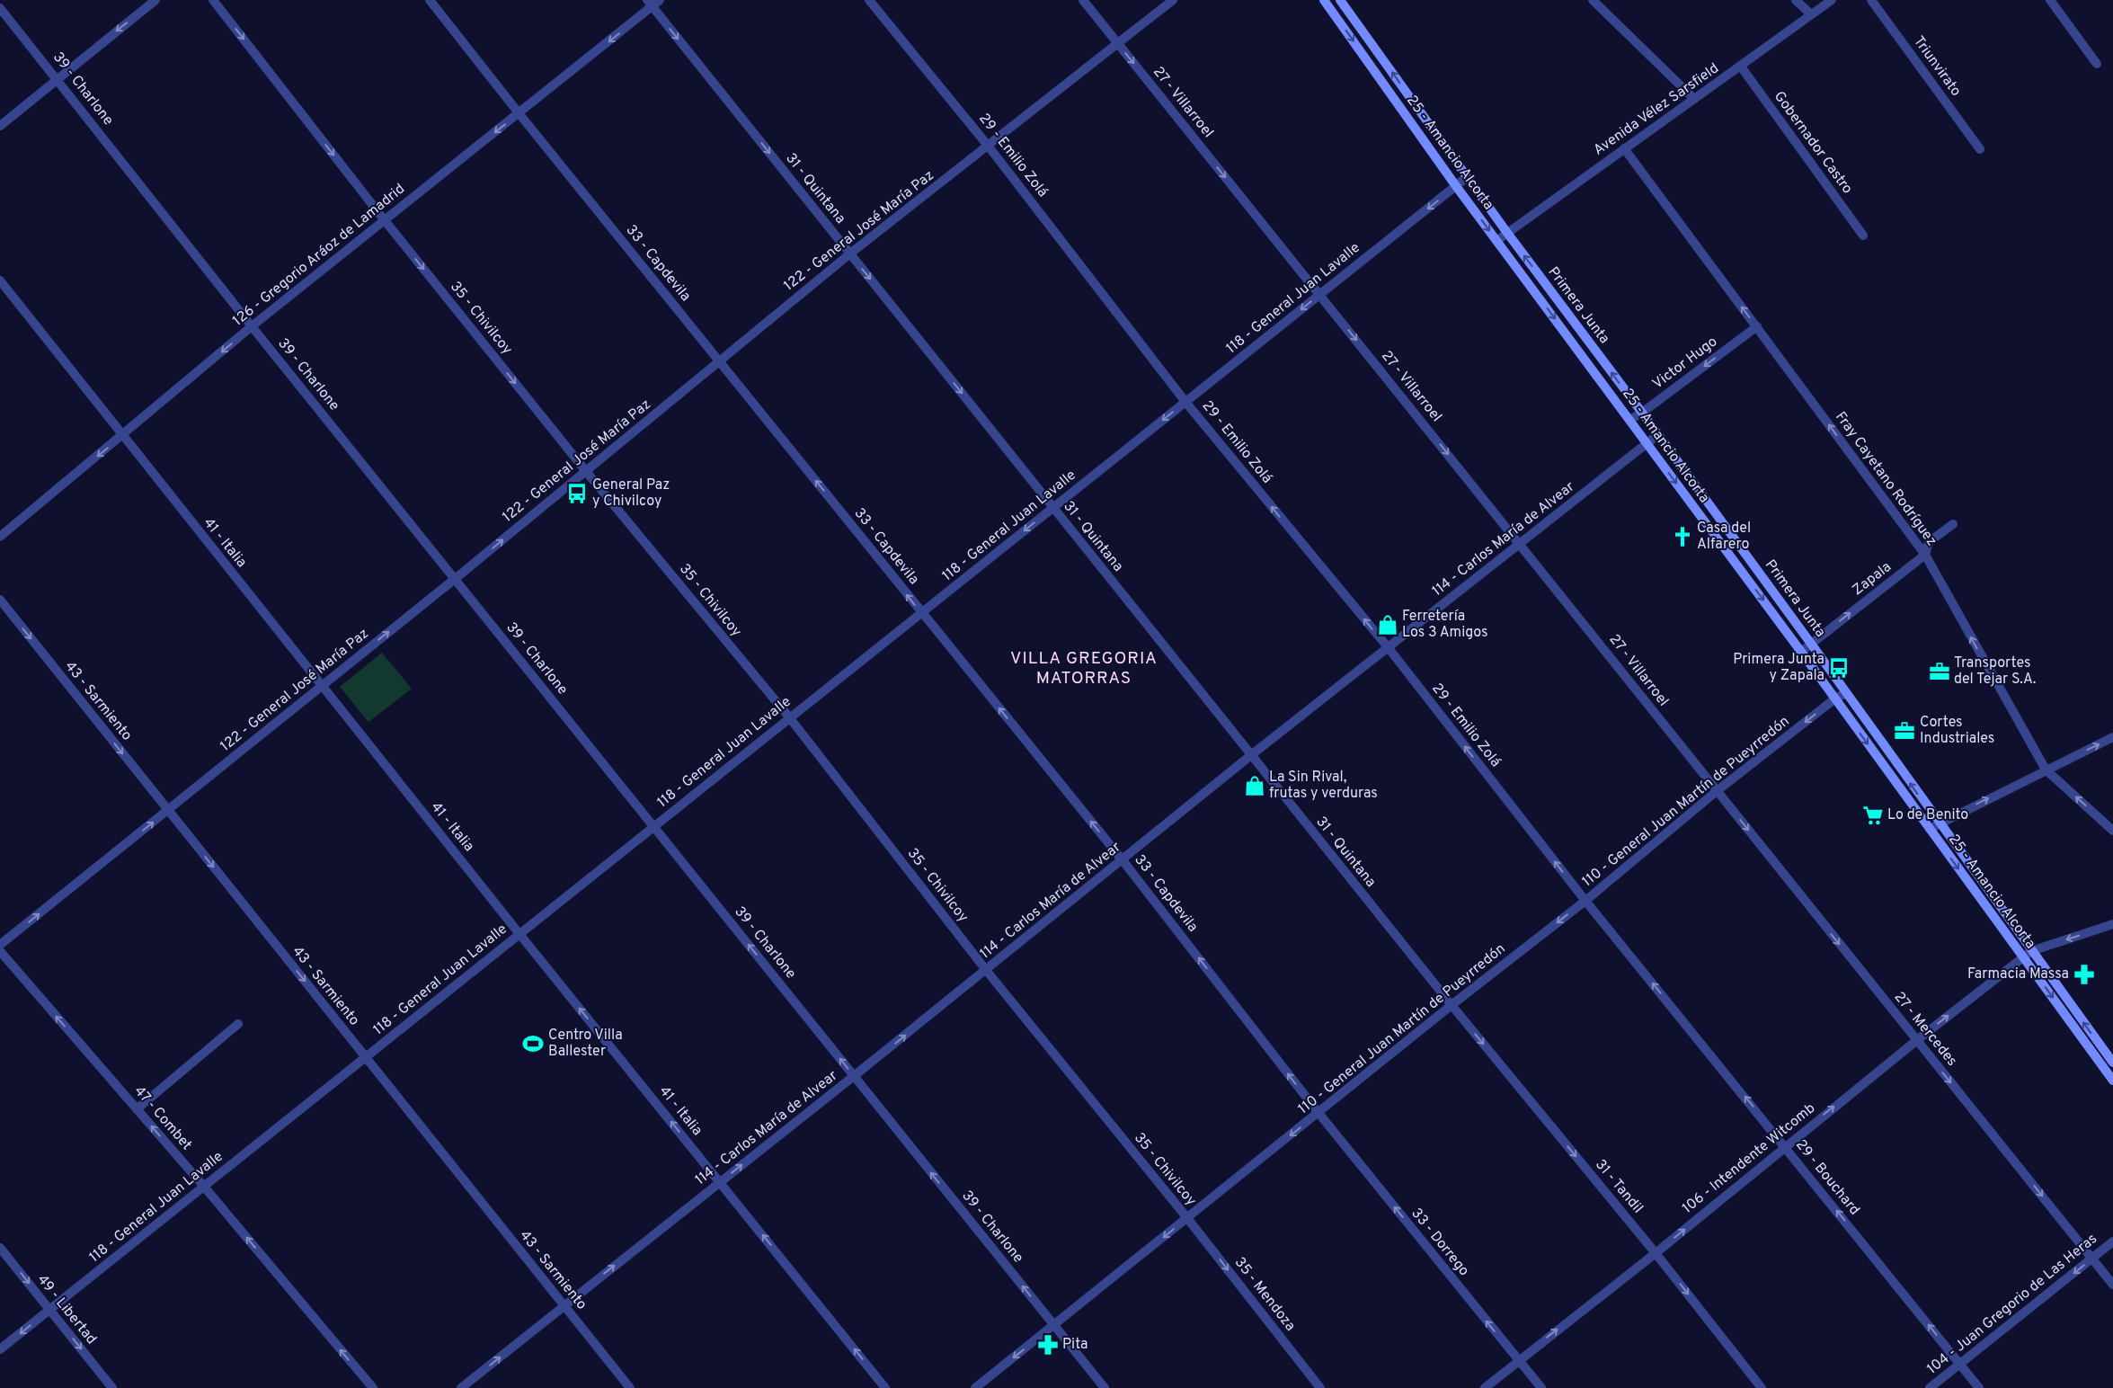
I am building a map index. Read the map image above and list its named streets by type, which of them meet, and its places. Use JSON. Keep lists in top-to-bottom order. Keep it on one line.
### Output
{"streets":{"main road":["25 - Amancio Alcorta","Primera Junta"],"street":["Triunvirato","39 - Charlone","27 - Villarroel","Avenida Vélez Sarsfield","Gobernador Castro","29 - Emilio Zolá","31 - Quintana","122 - General José María Paz","126 - Gregorio Aráoz de Lamadrid","33 - Capdevila","118 - General Juan Lavalle","35 - Chivilcoy","Victor Hugo","Fray Cayetano Rodríguez","114 - Carlos María de Alvear","41 - Italia","Zapala","43 - Sarmiento","110 - General Juan Martín de Pueyrredón","27 - Mercedes","47 - Combet","106 - Intendente Witcomb","29 - Bouchard","31 - Tandil","33 - Dorrego","35 - Mendoza","104 - Juan Gregorio de Las Heras","49 - Libertad"]},"crossings":[["39 - Charlone","122 - General José María Paz"],["39 - Charlone","126 - Gregorio Aráoz de Lamadrid"],["39 - Charlone","118 - General Juan Lavalle"],["39 - Charlone","114 - Carlos María de Alvear"],["39 - Charlone","110 - General Juan Martín de Pueyrredón"],["27 - Villarroel","122 - General José María Paz"],["27 - Villarroel","118 - General Juan Lavalle"],["27 - Villarroel","114 - Carlos María de Alvear"],["27 - Villarroel","110 - General Juan Martín de Pueyrredón"],["27 - Villarroel","27 - Mercedes"],["Avenida Vélez Sarsfield","Gobernador Castro"],["Avenida Vélez Sarsfield","25 - Amancio Alcorta"],["Avenida Vélez Sarsfield","Primera Junta"],["Avenida Vélez Sarsfield","Fray Cayetano Rodríguez"],["25 - Amancio Alcorta","118 - General Juan Lavalle"],["25 - Amancio Alcorta","Victor Hugo"],["25 - Amancio Alcorta","114 - Carlos María de Alvear"],["25 - Amancio Alcorta","Zapala"],["25 - Amancio Alcorta","110 - General Juan Martín de Pueyrredón"],["25 - Amancio Alcorta","106 - Intendente Witcomb"],["29 - Emilio Zolá","122 - General José María Paz"],["29 - Emilio Zolá","118 - General Juan Lavalle"],["29 - Emilio Zolá","114 - Carlos María de Alvear"],["29 - Emilio Zolá","110 - General Juan Martín de Pueyrredón"],["29 - Emilio Zolá","29 - Bouchard"],["31 - Quintana","122 - General José María Paz"],["31 - Quintana","126 - Gregorio Aráoz de Lamadrid"],["31 - Quintana","118 - General Juan Lavalle"],["31 - Quintana","114 - Carlos María de Alvear"],["31 - Quintana","110 - General Juan Martín de Pueyrredón"],["31 - Quintana","31 - Tandil"],["122 - General José María Paz","33 - Capdevila"],["122 - General José María Paz","35 - Chivilcoy"],["122 - General José María Paz","41 - Italia"],["122 - General José María Paz","43 - Sarmiento"],["126 - Gregorio Aráoz de Lamadrid","33 - Capdevila"],["126 - Gregorio Aráoz de Lamadrid","35 - Chivilcoy"],["126 - Gregorio Aráoz de Lamadrid","41 - Italia"],["33 - Capdevila","118 - General Juan Lavalle"],["33 - Capdevila","114 - Carlos María de Alvear"],["33 - Capdevila","110 - General Juan Martín de Pueyrredón"],["33 - Capdevila","33 - Dorrego"],["118 - General Juan Lavalle","Primera Junta"],["118 - General Juan Lavalle","35 - Chivilcoy"],["118 - General Juan Lavalle","41 - Italia"],["118 - General Juan Lavalle","43 - Sarmiento"],["118 - General Juan Lavalle","47 - Combet"],["118 - General Juan Lavalle","49 - Libertad"],["Primera Junta","Victor Hugo"],["Primera Junta","114 - Carlos María de Alvear"],["Primera Junta","Zapala"],["Primera Junta","110 - General Juan Martín de Pueyrredón"],["Primera Junta","106 - Intendente Witcomb"],["35 - Chivilcoy","114 - Carlos María de Alvear"],["35 - Chivilcoy","110 - General Juan Martín de Pueyrredón"],["35 - Chivilcoy","35 - Mendoza"],["Victor Hugo","Fray Cayetano Rodríguez"],["Fray Cayetano Rodríguez","Zapala"],["114 - Carlos María de Alvear","41 - Italia"],["114 - Carlos María de Alvear","43 - Sarmiento"],["110 - General Juan Martín de Pueyrredón","27 - Mercedes"],["110 - General Juan Martín de Pueyrredón","29 - Bouchard"],["110 - General Juan Martín de Pueyrredón","31 - Tandil"],["110 - General Juan Martín de Pueyrredón","33 - Dorrego"],["110 - General Juan Martín de Pueyrredón","35 - Mendoza"],["27 - Mercedes","106 - Intendente Witcomb"],["27 - Mercedes","104 - Juan Gregorio de Las Heras"],["106 - Intendente Witcomb","29 - Bouchard"],["106 - Intendente Witcomb","31 - Tandil"],["106 - Intendente Witcomb","33 - Dorrego"],["29 - Bouchard","104 - Juan Gregorio de Las Heras"]],"one_way":["39 - Charlone","27 - Villarroel","25 - Amancio Alcorta","29 - Emilio Zolá","31 - Quintana","122 - General José María Paz","126 - Gregorio Aráoz de Lamadrid","33 - Capdevila","118 - General Juan Lavalle","Primera Junta","35 - Chivilcoy","Victor Hugo","Fray Cayetano Rodríguez","114 - Carlos María de Alvear","41 - Italia","Zapala","43 - Sarmiento","110 - General Juan Martín de Pueyrredón","27 - Mercedes","47 - Combet","29 - Bouchard","31 - Tandil","33 - Dorrego","35 - Mendoza","104 - Juan Gregorio de Las Heras","49 - Libertad"],"districts":["VILLA GREGORIA MATORRAS"],"places":{"bus stop":["General Paz y Chivilcoy","Primera Junta y Zapala"],"church":["Casa del Alfarero"],"shop":["Ferretería Los 3 Amigos","La Sin Rival, frutas y verduras"],"office":["Transportes del Tejar S.A.","Cortes Industriales"],"supermarket":["Lo de Benito"],"pharmacy":["Farmacia Massa","Pita"],"sports":["Centro Villa Ballester"]}}
